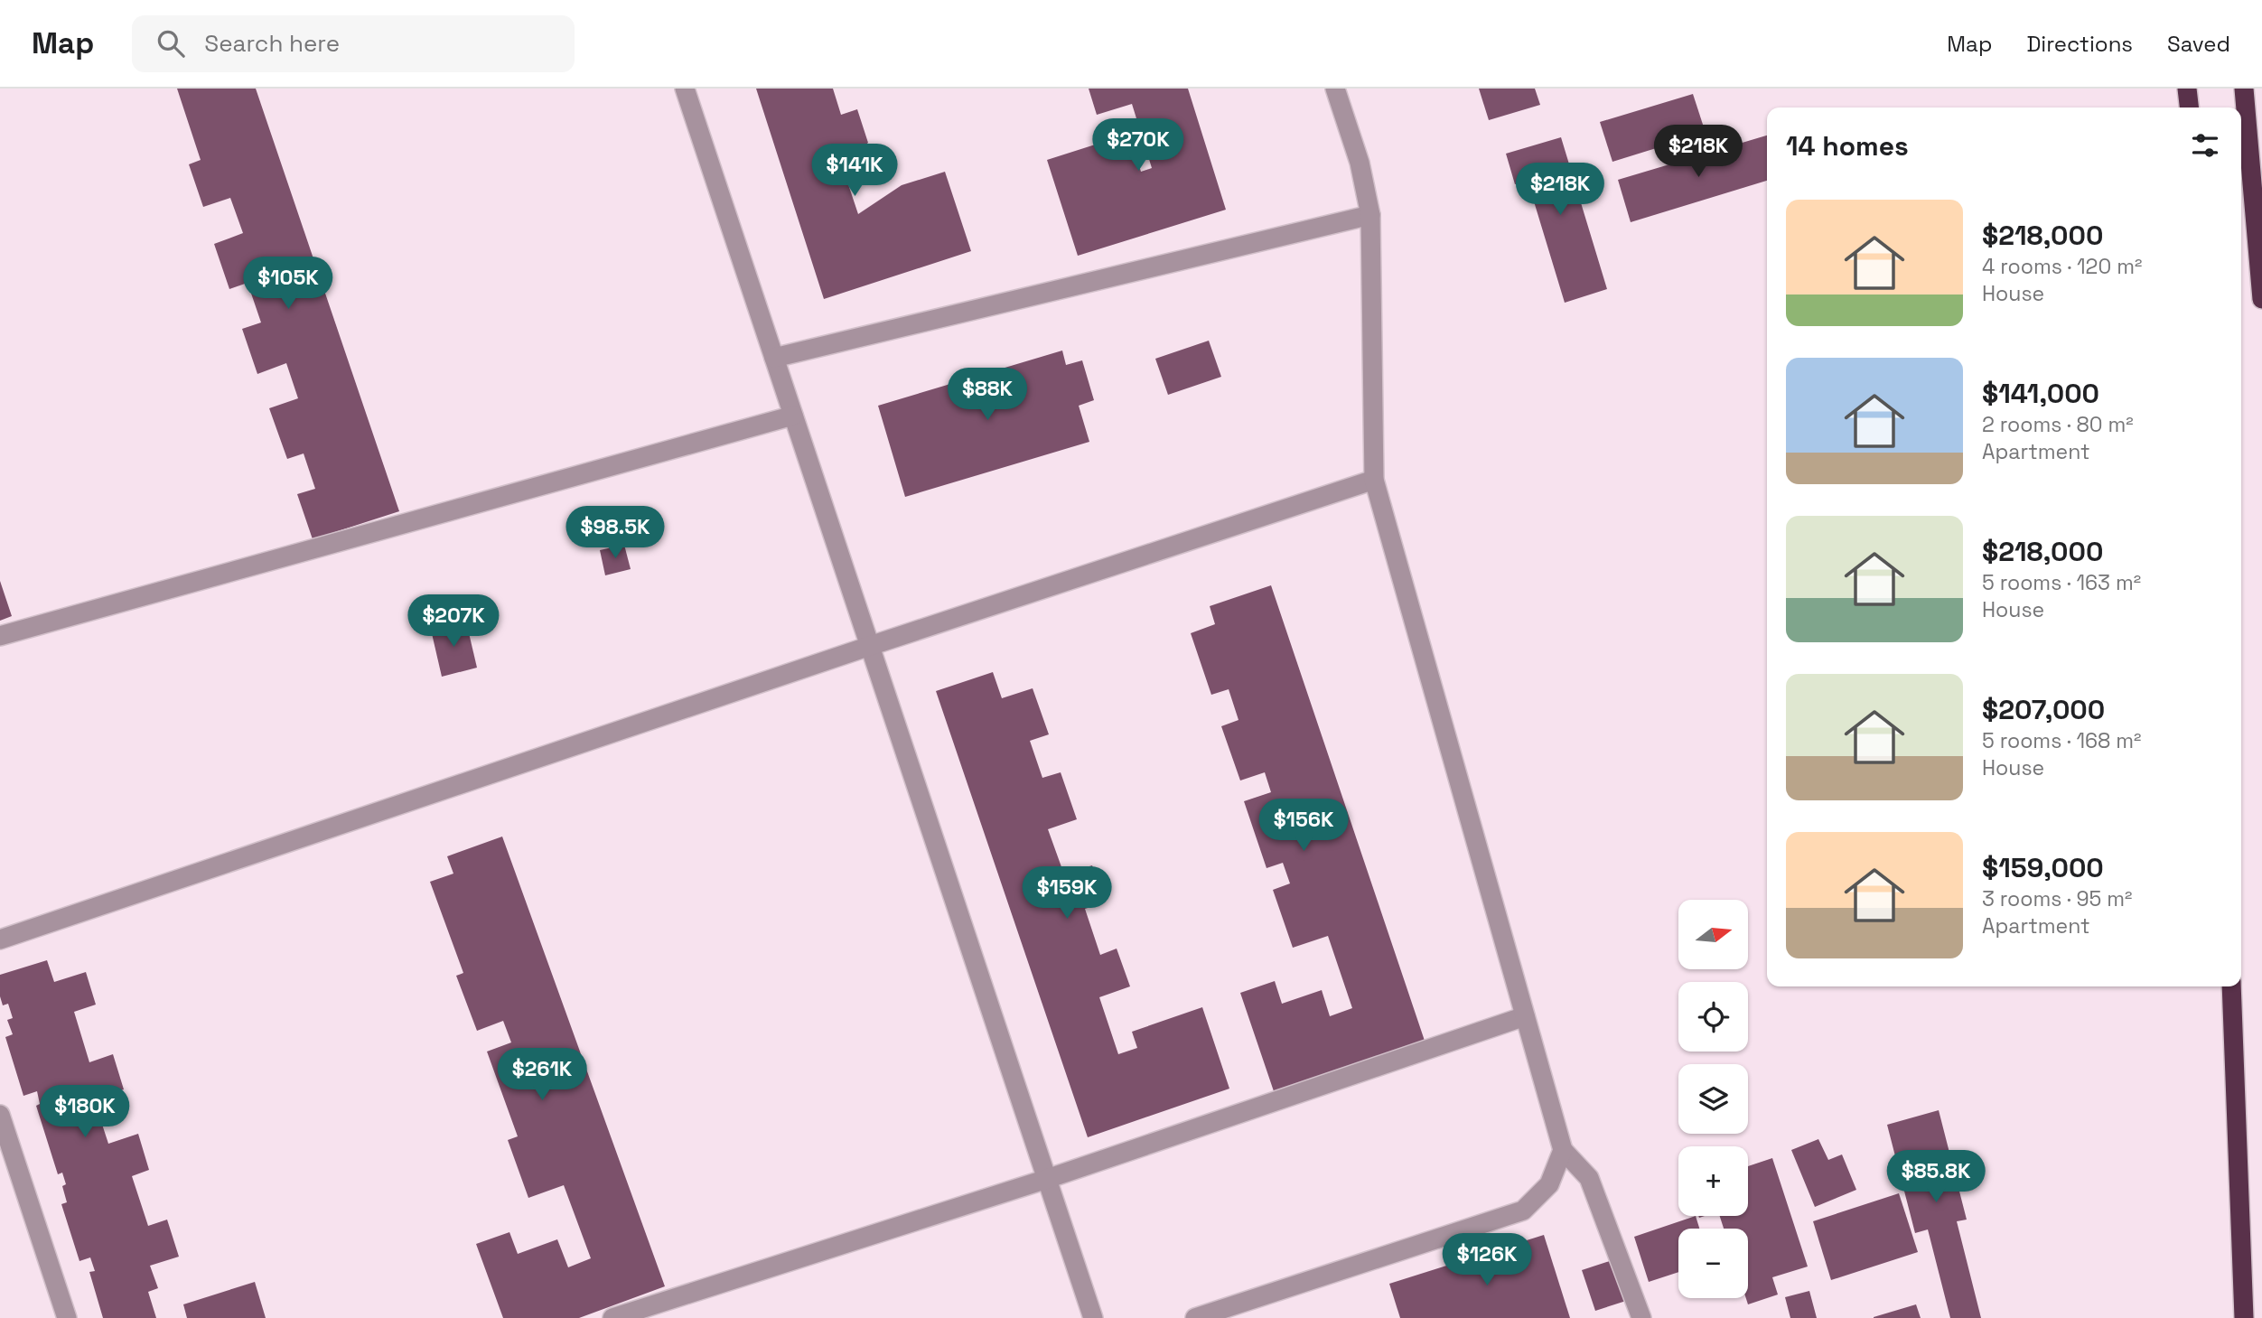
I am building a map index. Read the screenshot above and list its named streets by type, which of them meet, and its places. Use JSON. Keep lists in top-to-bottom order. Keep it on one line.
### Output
{"north":"right","page":{"header":"Map","search":"Search here","nav":["Map","Directions","Saved"],"heading":"14 homes","price":["$270K","$218K","$141K","$218K","$105K","$88K","$98.5K","$207K","$156K","$159K","$261K","$180K","$85.8K","$126K"],"list":[{"name":"$218,000","note":"4 rooms · 120 m² · House"},{"name":"$141,000","note":"2 rooms · 80 m² · Apartment"},{"name":"$218,000","note":"5 rooms · 163 m² · House"},{"name":"$207,000","note":"5 rooms · 168 m² · House"},{"name":"$159,000","note":"3 rooms · 95 m² · Apartment"}],"map_buttons":["+","−"]}}
